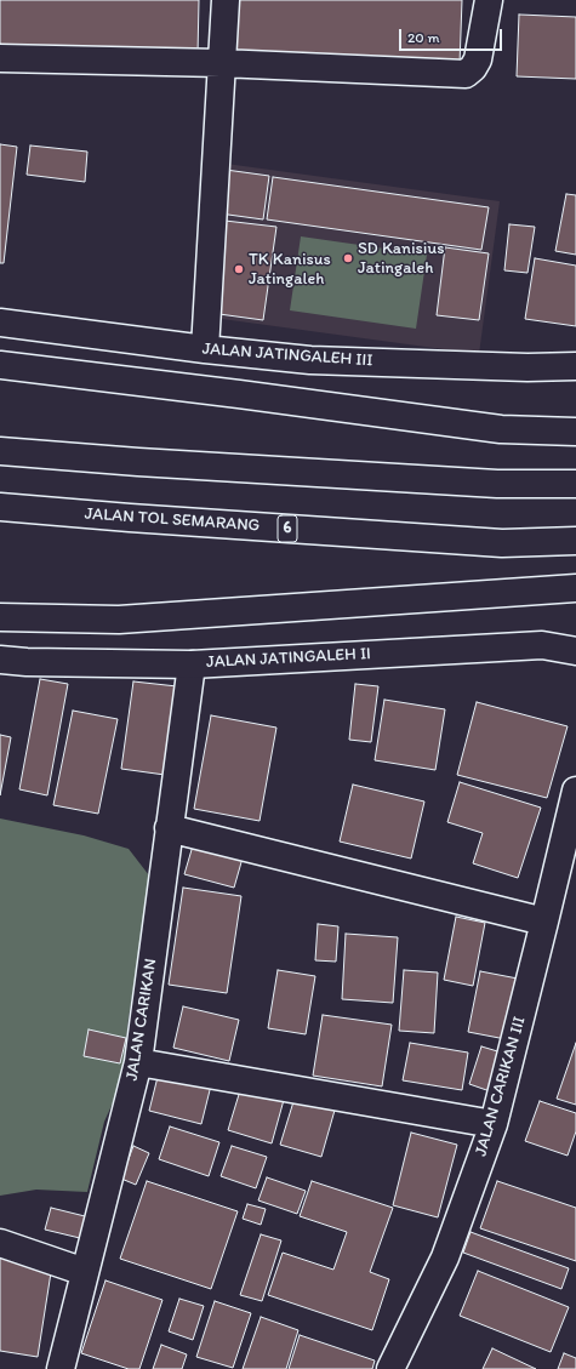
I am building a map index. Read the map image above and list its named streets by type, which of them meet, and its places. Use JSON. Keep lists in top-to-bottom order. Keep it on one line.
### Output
{"streets":{"main road":["JALAN JATINGALEH III","JALAN TOL SEMARANG","6","JALAN JATINGALEH II","JALAN CARIKAN","JALAN CARIKAN III"]},"crossings":[["JALAN JATINGALEH II","JALAN CARIKAN"]],"places":["SD Kanisius Jatingaleh","TK Kanisus Jatingaleh"],"scale_bar":"20 m"}
